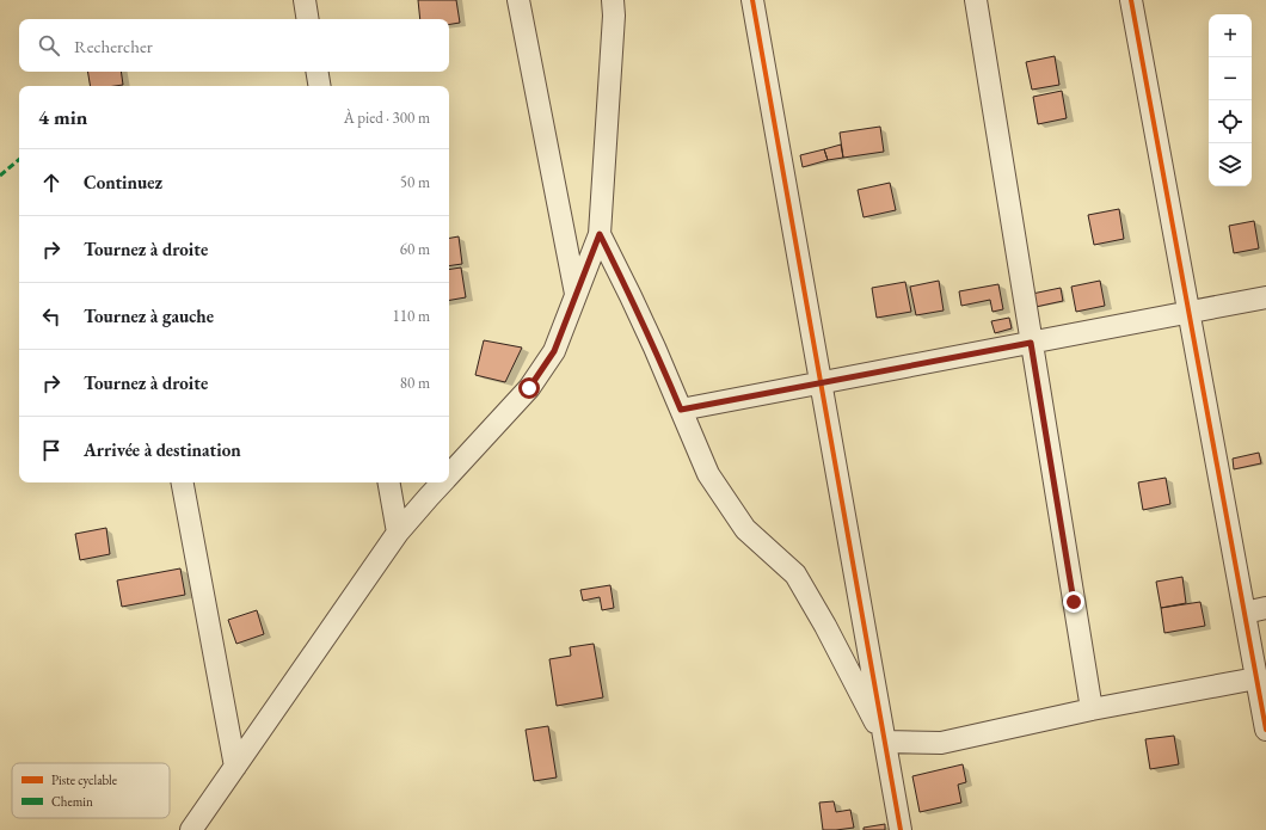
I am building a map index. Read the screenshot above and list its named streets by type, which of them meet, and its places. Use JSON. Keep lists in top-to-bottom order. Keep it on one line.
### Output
{"legend":["Piste cyclable","Chemin"],"page":{"map_buttons":["+","−"],"search":"Rechercher","heading":["4 min","À pied · 300 m"],"list":[["Continuez","50 m"],["Tournez à droite","60 m"],["Tournez à gauche","110 m"],["Tournez à droite","80 m"],"Arrivée à destination"]}}
